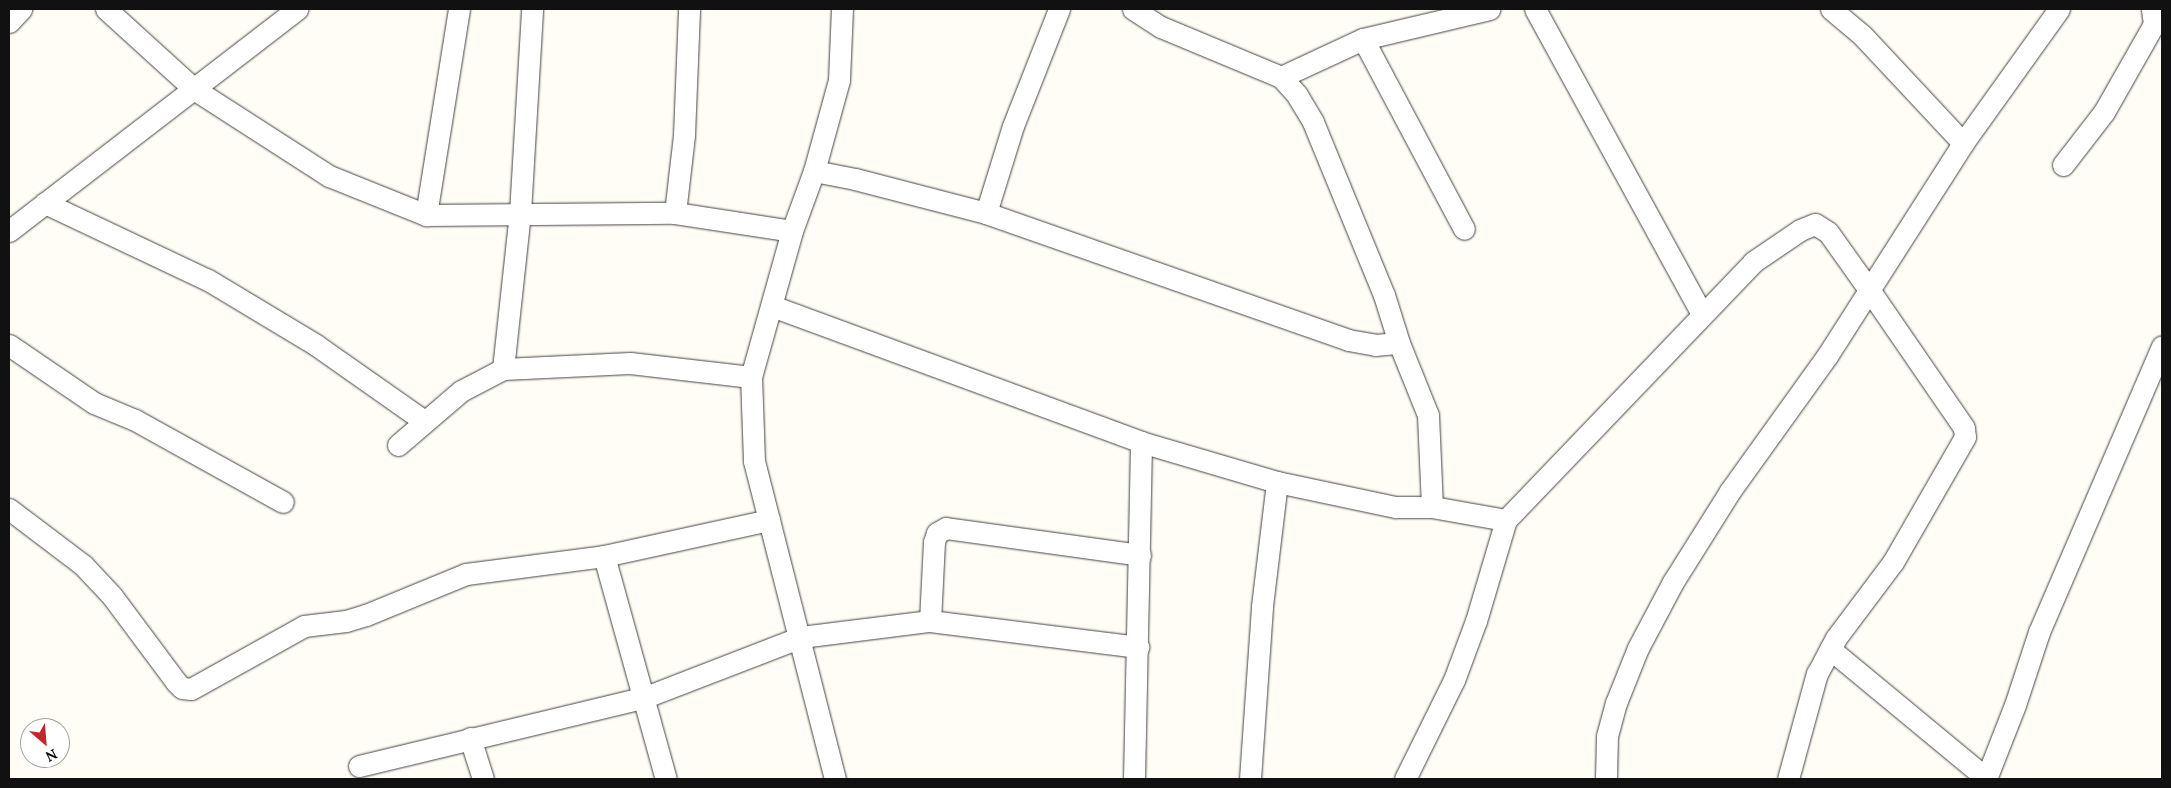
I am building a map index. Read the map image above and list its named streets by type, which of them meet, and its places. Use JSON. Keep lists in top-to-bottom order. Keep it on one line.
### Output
{"north":"bottom right"}
